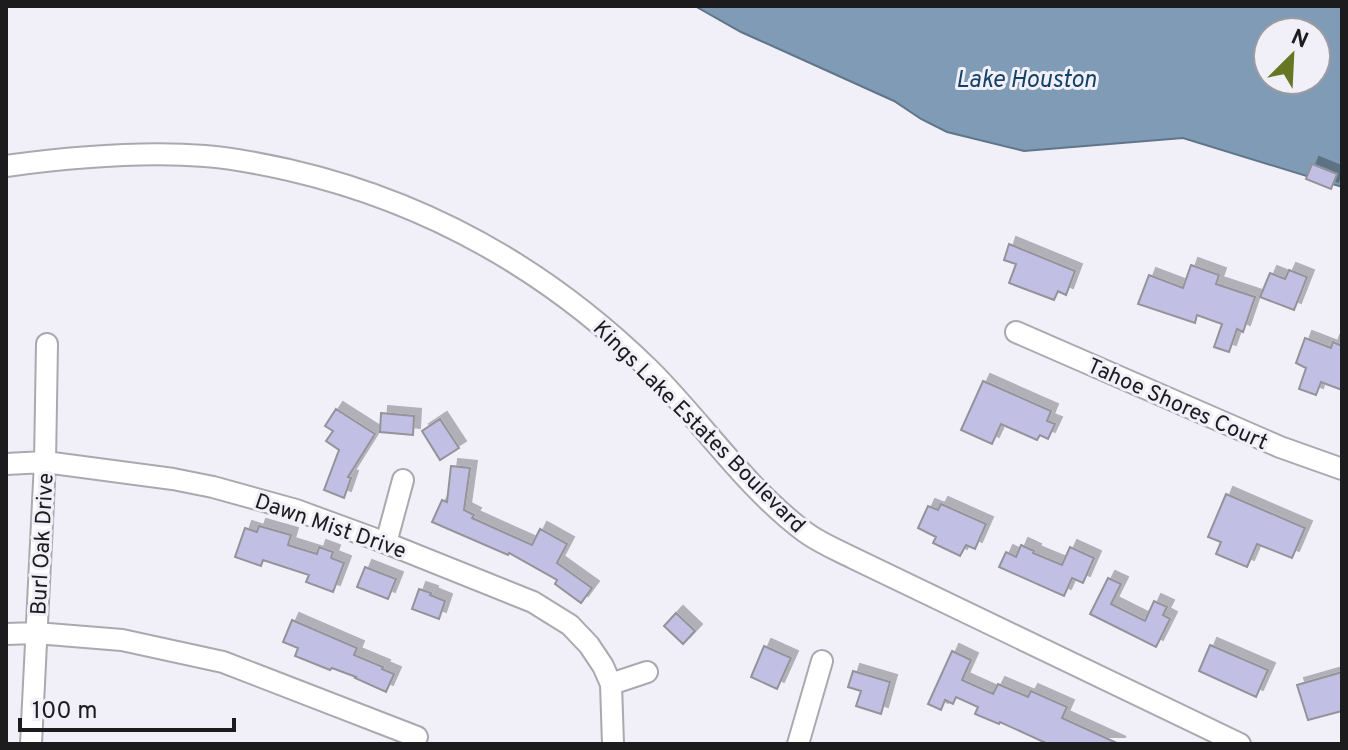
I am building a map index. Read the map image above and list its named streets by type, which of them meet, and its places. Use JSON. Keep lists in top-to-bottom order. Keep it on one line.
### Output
{"streets":{"street":["Tahoe Shores Court","Kings Lake Estates Boulevard","Dawn Mist Drive","Burl Oak Drive"]},"crossings":[["Dawn Mist Drive","Burl Oak Drive"]],"water":["Lake Houston"],"scale_bar":"100 m","north":"top right"}
